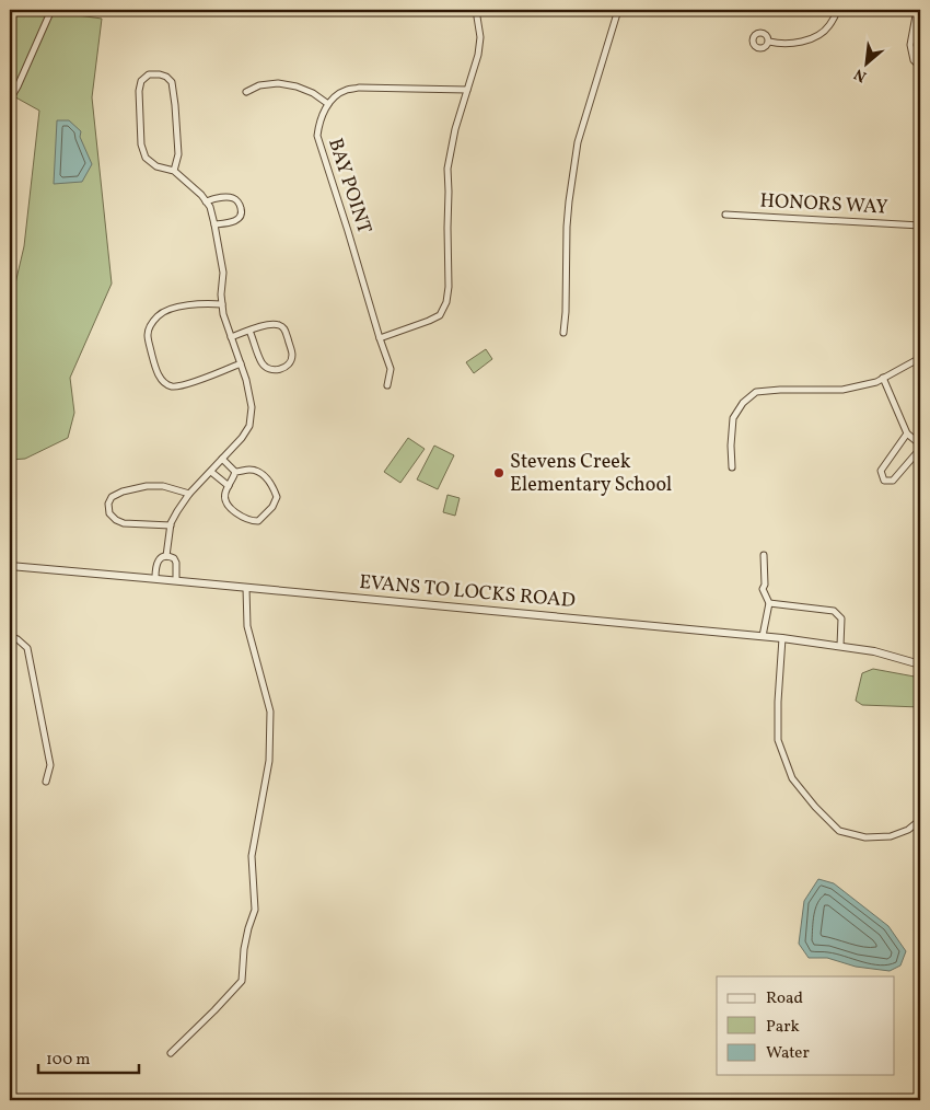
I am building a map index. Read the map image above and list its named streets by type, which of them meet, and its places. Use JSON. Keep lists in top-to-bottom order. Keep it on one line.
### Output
{"streets":{"street":["BAY POINT","HONORS WAY","EVANS TO LOCKS ROAD"]},"places":["Stevens Creek Elementary School"],"legend":["Road","Park","Water"],"scale_bar":"100 m","north":"bottom left"}
